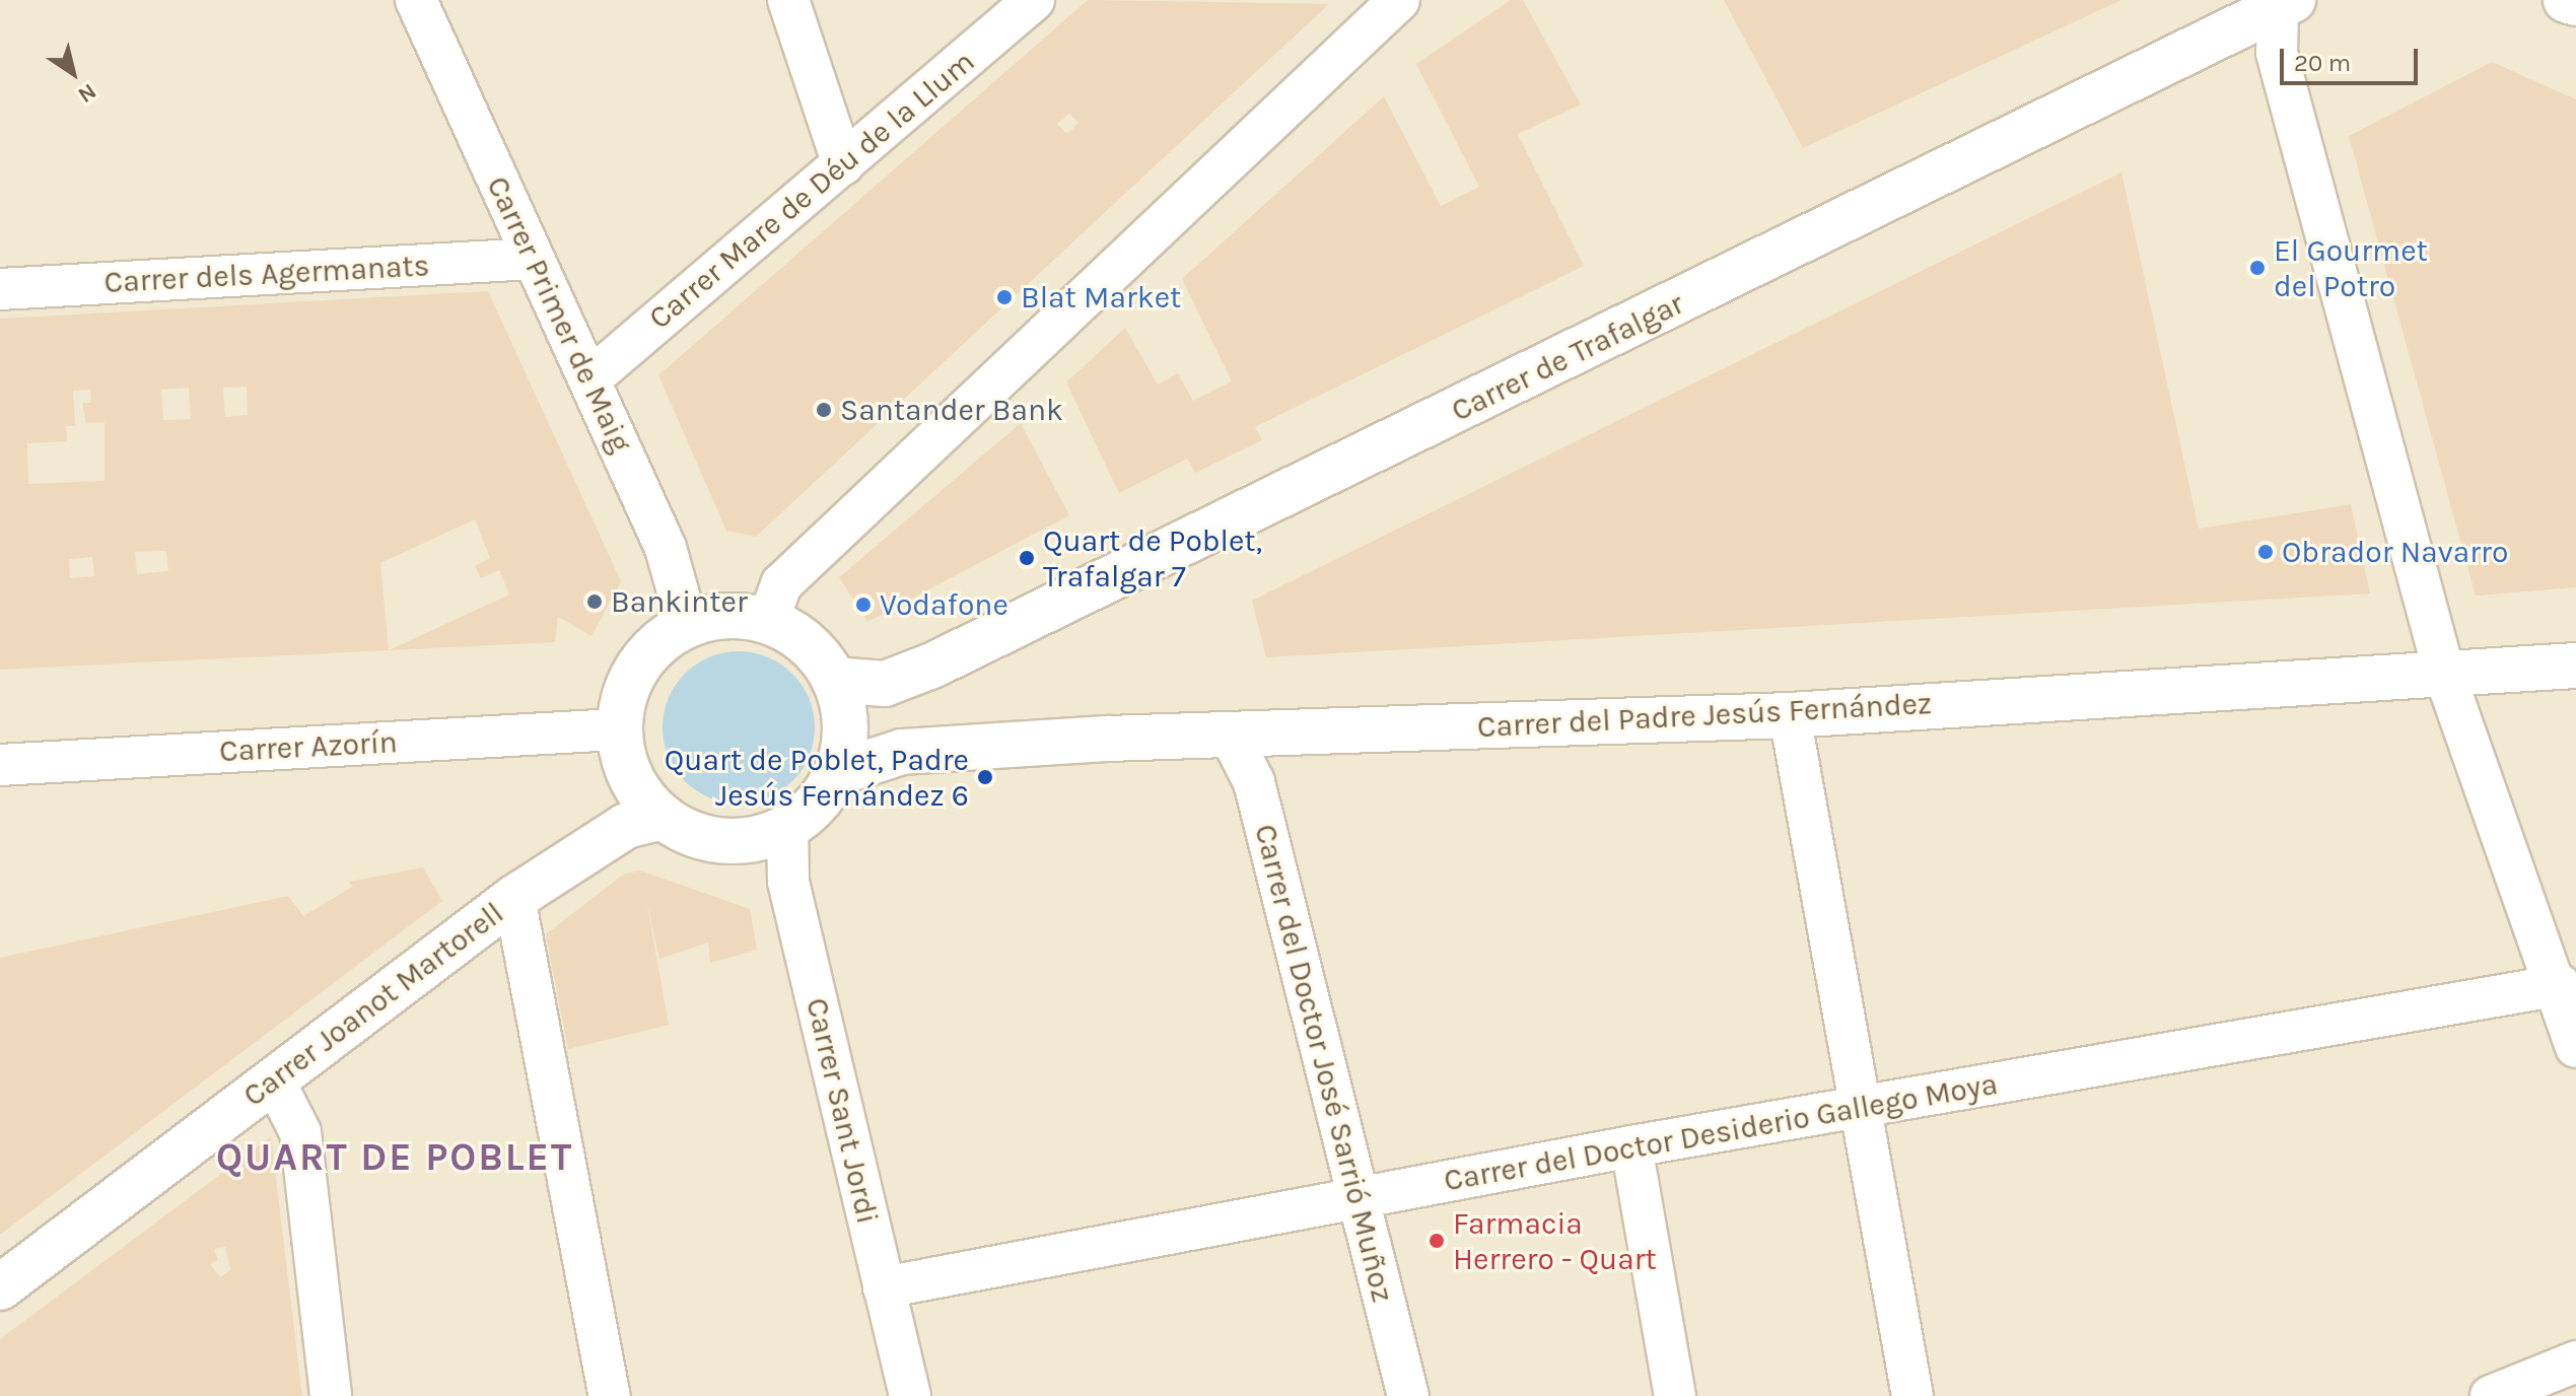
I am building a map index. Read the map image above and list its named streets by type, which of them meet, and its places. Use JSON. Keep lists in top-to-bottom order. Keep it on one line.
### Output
{"streets":{"street":["Carrer Mare de Déu de la Llum","Carrer dels Agermanats","Carrer Primer de Maig","Carrer de Trafalgar","Carrer del Padre Jesús Fernández","Carrer Azorín","Carrer Joanot Martorell","Carrer del Doctor José Sarrió Muñoz","Carrer Sant Jordi","Carrer del Doctor Desiderio Gallego Moya"]},"crossings":[["Carrer Mare de Déu de la Llum","Carrer Primer de Maig"],["Carrer dels Agermanats","Carrer Primer de Maig"],["Carrer Primer de Maig","Carrer de Trafalgar"],["Carrer Primer de Maig","Carrer del Padre Jesús Fernández"],["Carrer Primer de Maig","Carrer Azorín"],["Carrer Primer de Maig","Carrer Sant Jordi"],["Carrer de Trafalgar","Carrer del Padre Jesús Fernández"],["Carrer de Trafalgar","Carrer Azorín"],["Carrer de Trafalgar","Carrer Sant Jordi"],["Carrer del Padre Jesús Fernández","Carrer Azorín"],["Carrer del Padre Jesús Fernández","Carrer del Doctor José Sarrió Muñoz"],["Carrer del Padre Jesús Fernández","Carrer Sant Jordi"],["Carrer Azorín","Carrer Sant Jordi"],["Carrer del Doctor José Sarrió Muñoz","Carrer del Doctor Desiderio Gallego Moya"],["Carrer Sant Jordi","Carrer del Doctor Desiderio Gallego Moya"]],"districts":["QUART DE POBLET"],"places":["El Gourmet del Potro","Blat Market","Santander Bank","Obrador Navarro","Quart de Poblet, Trafalgar 7","Bankinter","Vodafone","Quart de Poblet, Padre Jesús Fernández 6","Farmacia Herrero - Quart"],"scale_bar":"20 m","north":"bottom right"}
